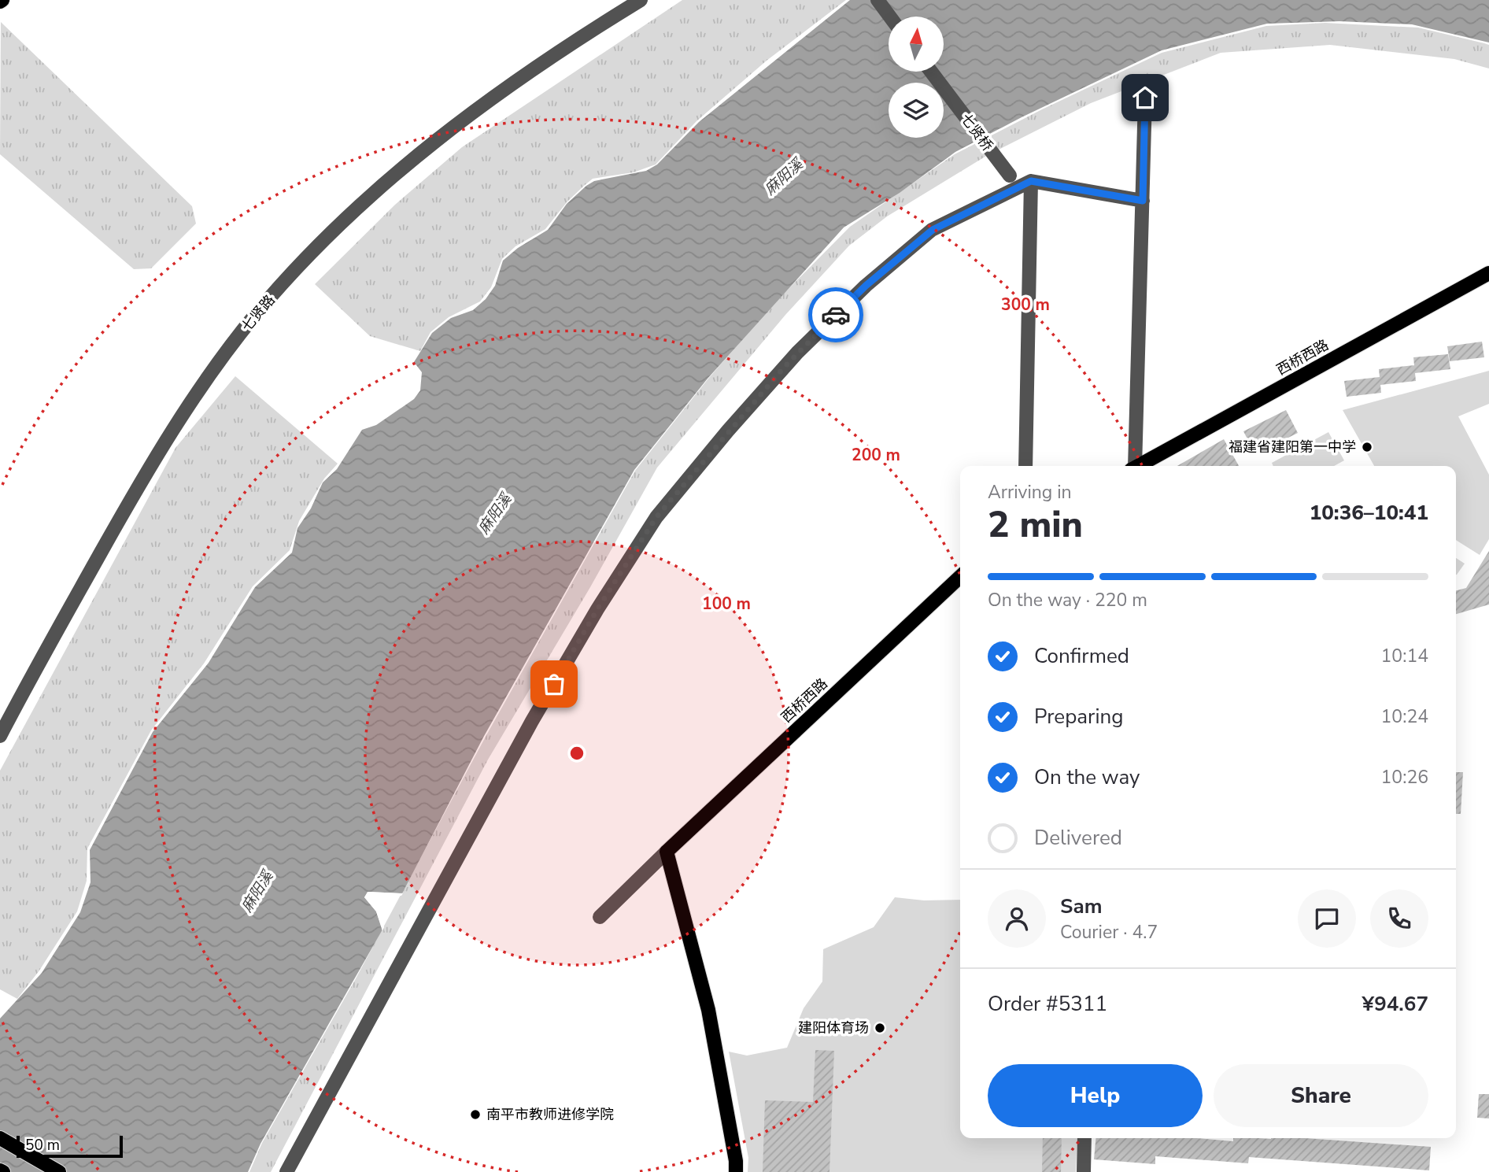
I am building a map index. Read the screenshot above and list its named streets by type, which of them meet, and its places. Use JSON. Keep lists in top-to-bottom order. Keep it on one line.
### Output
{"streets":{"main road":["西桥西路"],"street":["七贤桥","七贤路"]},"water":["麻阳溪"],"places":["福建省建阳第一中学","建阳体育场","南平市教师进修学院"],"scale_bar":"50 m","north":"top","page":{"heading":["2 min","Arriving in","10:36–10:41"],"panel":["Sam","Courier · 4.7","Order #5311","¥94.67"],"bar":"On the way · 220 m","list":[["Confirmed","10:14"],["Preparing","10:24"],["On the way","10:26"],"Delivered"],"buttons":["Help","Share"],"scale":"50 m"},"rings":["300 m","200 m","100 m"]}
